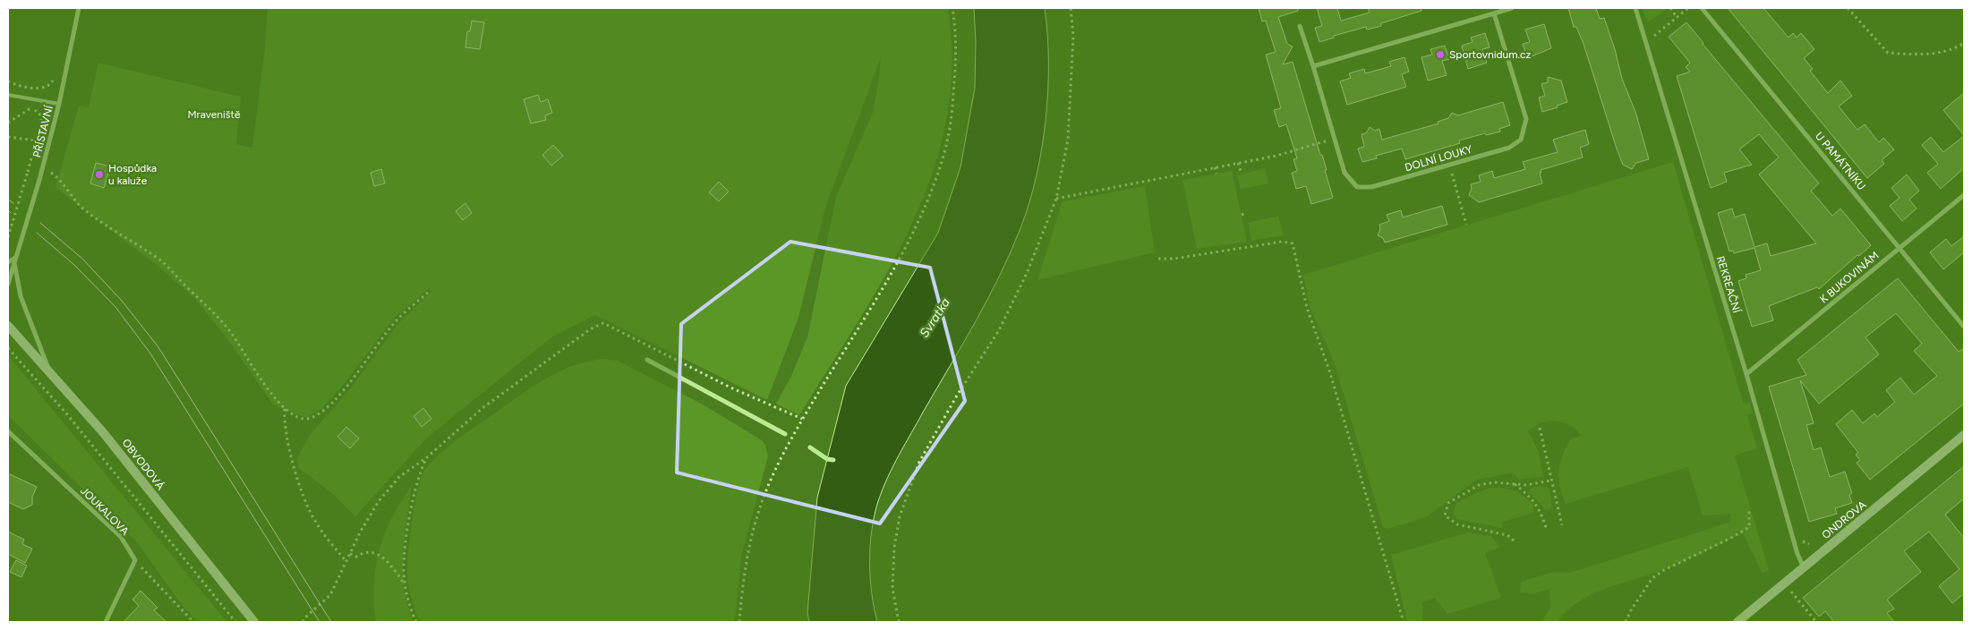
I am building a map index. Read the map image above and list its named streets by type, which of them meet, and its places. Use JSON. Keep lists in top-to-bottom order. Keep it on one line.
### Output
{"streets":{"main road":["OBVODOVÁ","ONDROVA"],"street":["PŘÍSTAVNÍ","DOLNÍ LOUKY","U PAMÁTNÍKU","K BUKOVINÁM","REKREAČNÍ","JOUKALOVA"]},"crossings":[["PŘÍSTAVNÍ","OBVODOVÁ"],["U PAMÁTNÍKU","K BUKOVINÁM"],["K BUKOVINÁM","REKREAČNÍ"],["REKREAČNÍ","ONDROVA"]],"water":["Svratka"],"parks":["Mraveniště"],"places":["Sportovnidum.cz","Hospůdka u kaluže"]}
